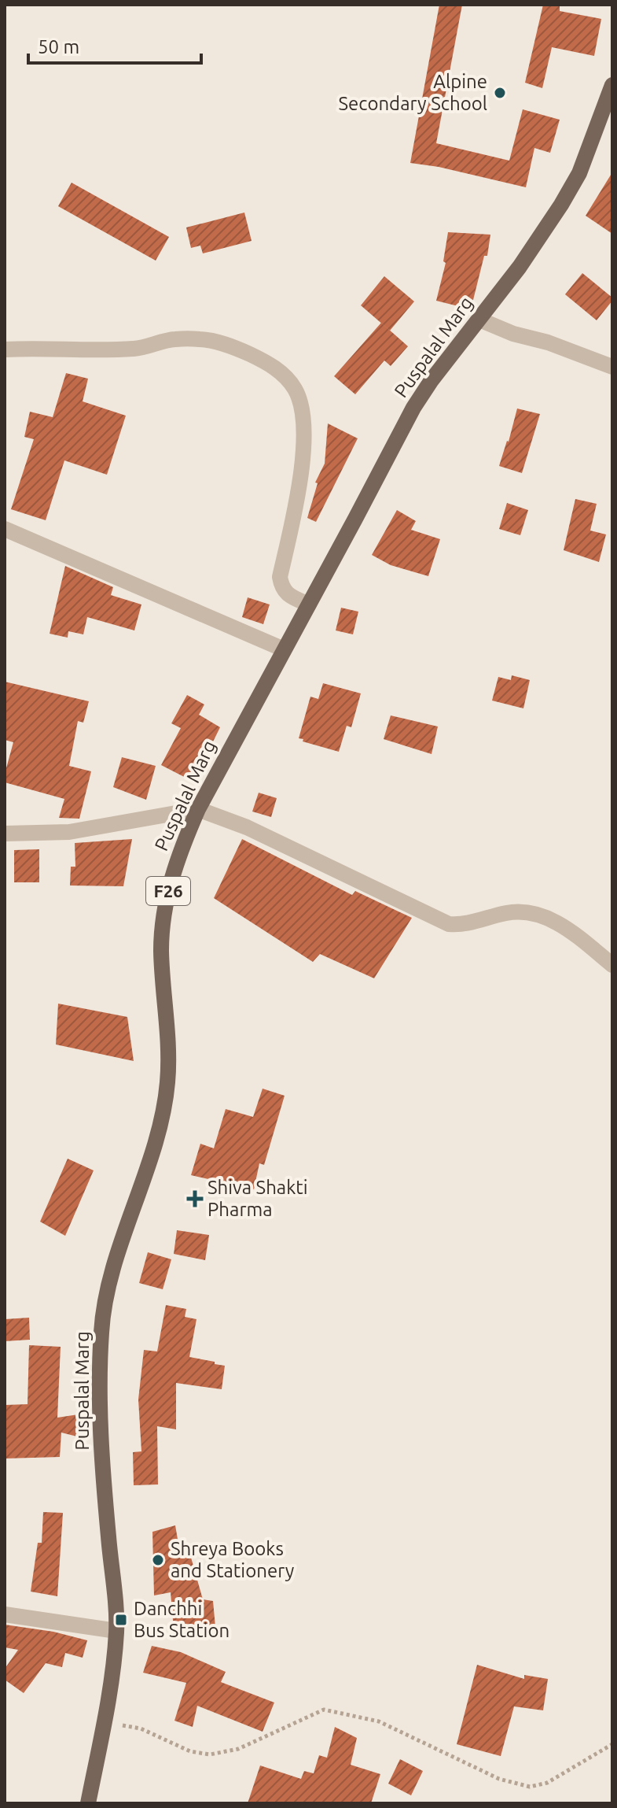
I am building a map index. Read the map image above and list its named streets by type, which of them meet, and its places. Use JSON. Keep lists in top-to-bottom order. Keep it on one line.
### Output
{"streets":{"main road":["Puspalal Marg","F26"]},"places":{"other":["Alpine Secondary School","Shreya Books and Stationery"],"health":["Shiva Shakti Pharma"],"transit":["Danchhi Bus Station"]},"scale_bar":"50 m"}
